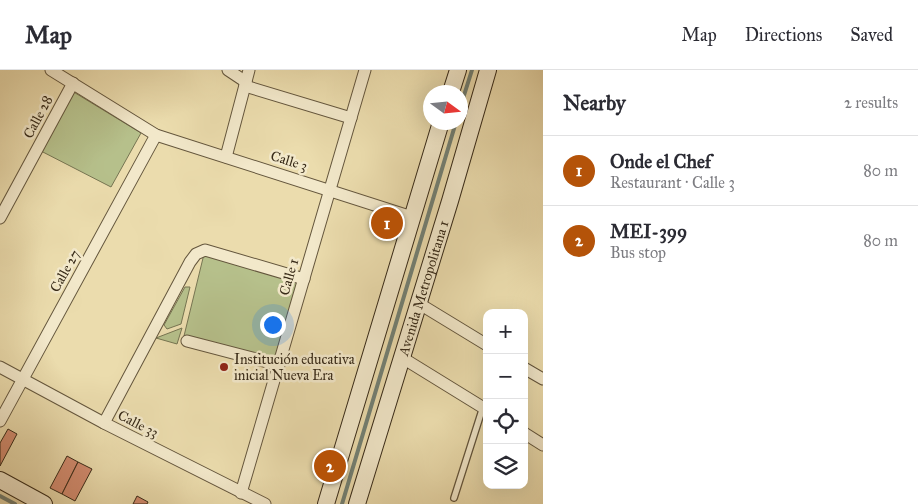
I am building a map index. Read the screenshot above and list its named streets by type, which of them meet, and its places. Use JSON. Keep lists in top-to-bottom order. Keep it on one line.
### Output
{"streets":{"street":["Calle 28","Calle 3","Calle 27","Calle 1","Avenida Metropolitana 1","Calle 33"]},"crossings":[["Calle 28","Calle 3"],["Calle 3","Calle 27"],["Calle 3","Calle 1"],["Calle 27","Calle 33"],["Calle 1","Calle 33"]],"places":["Institución educativa inicial Nueva Era"],"north":"right","page":{"header":"Map","nav":["Map","Directions","Saved"],"heading":["Nearby","2 results"],"list":[{"mark":"1","name":"Onde el Chef","note":"Restaurant · Calle 3","value":"80 m"},{"mark":"2","name":"MEI-399","note":"Bus stop","value":"80 m"}],"pins":["1","2"],"map_buttons":["+","−"]}}
